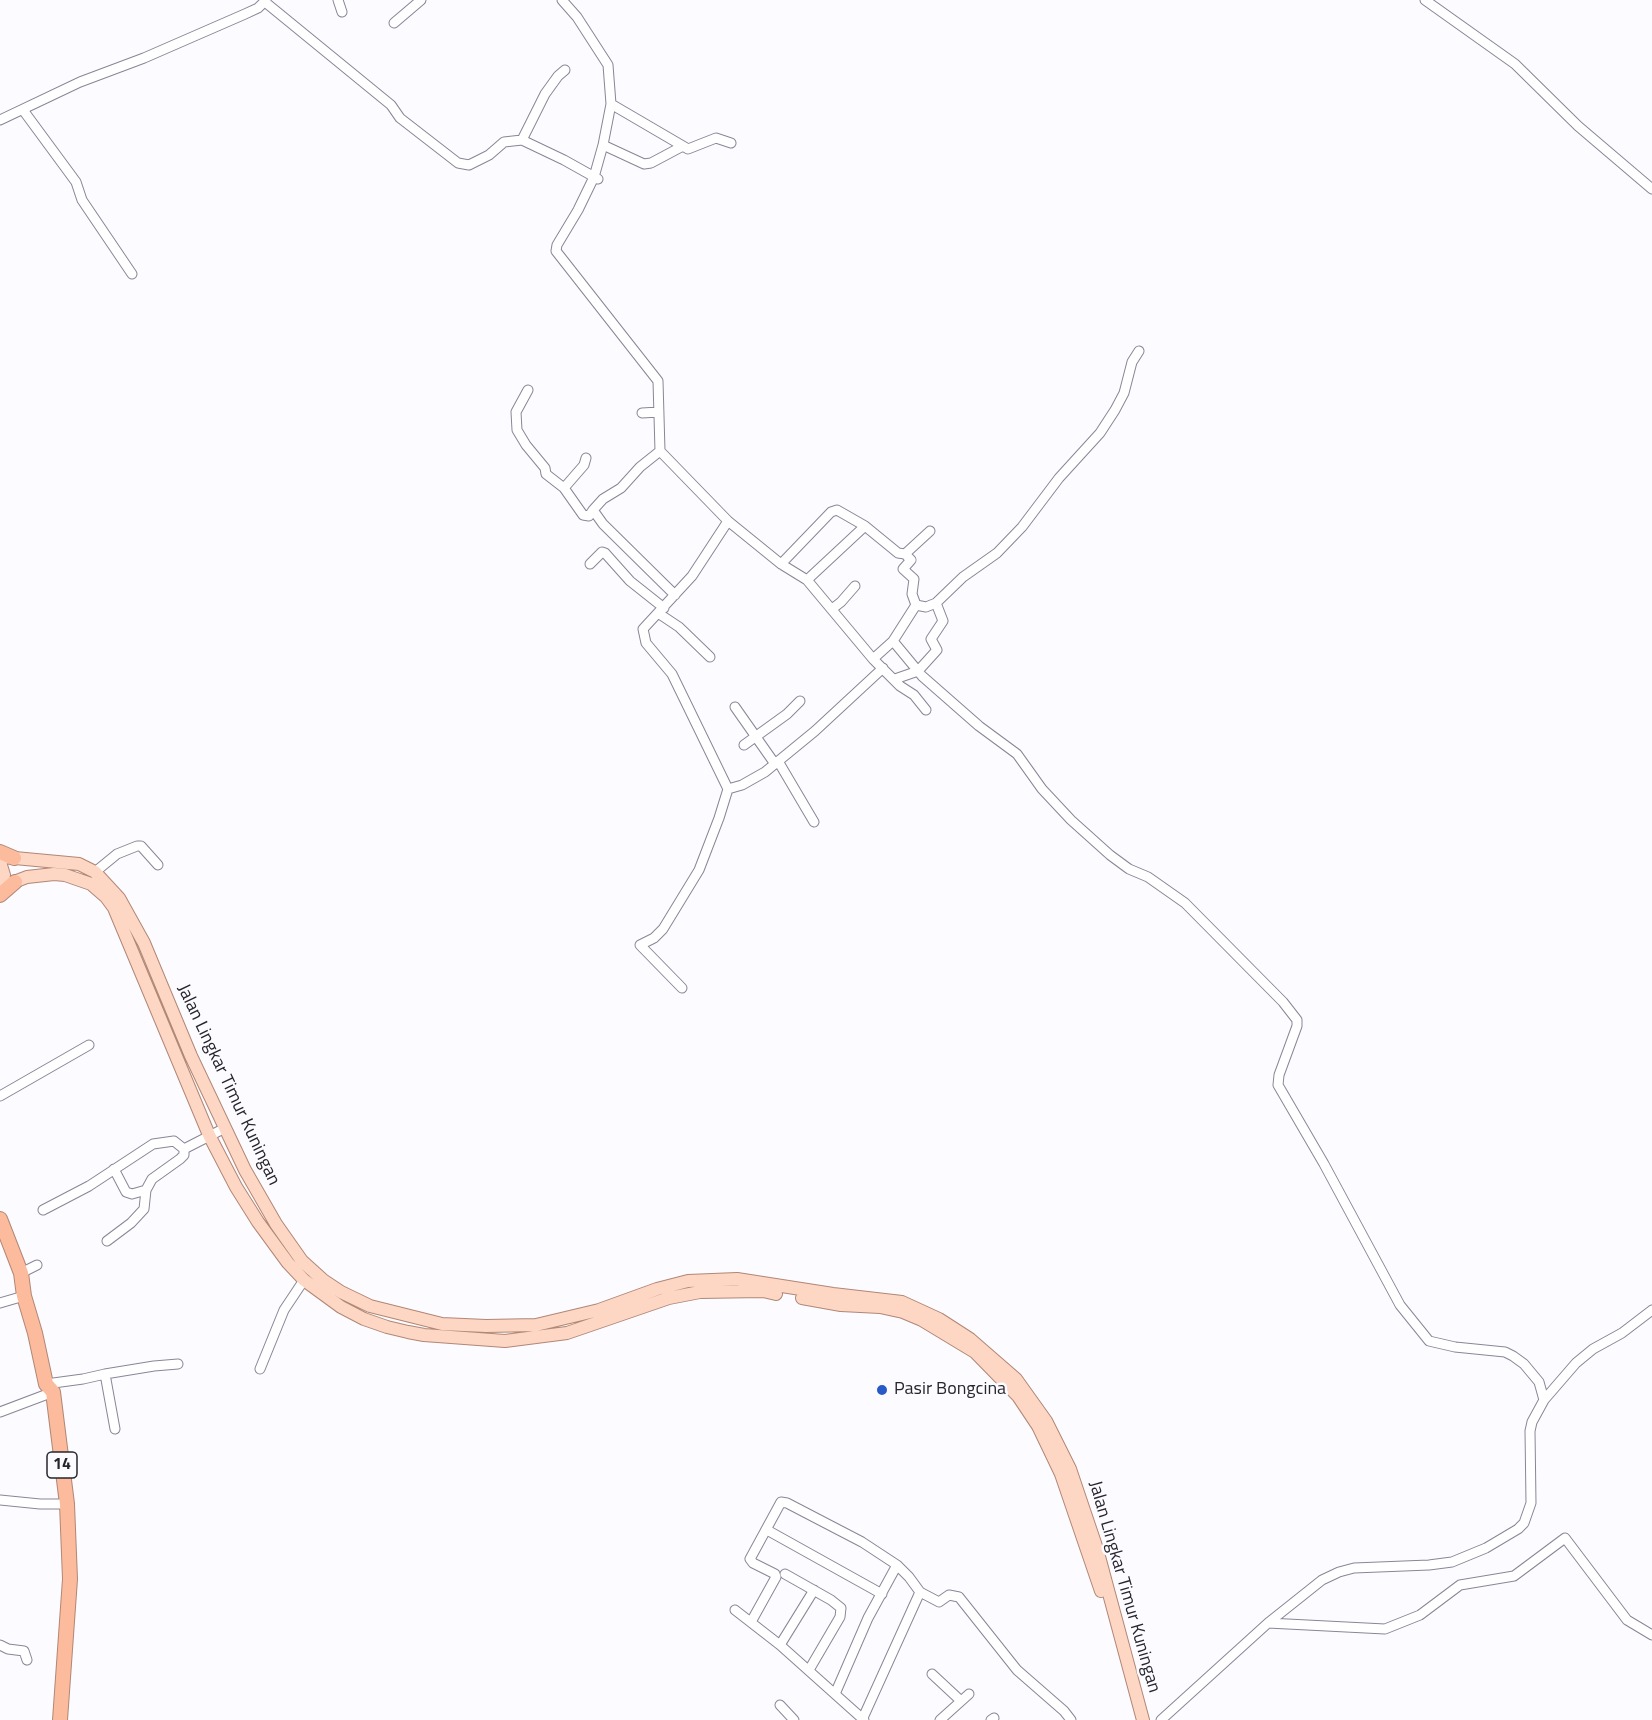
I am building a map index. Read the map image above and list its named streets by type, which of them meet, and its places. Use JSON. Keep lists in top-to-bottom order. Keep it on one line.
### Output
{"streets":{"highway":["14"],"main road":["Jalan Lingkar Timur Kuningan"]},"places":["Pasir Bongcina"]}
